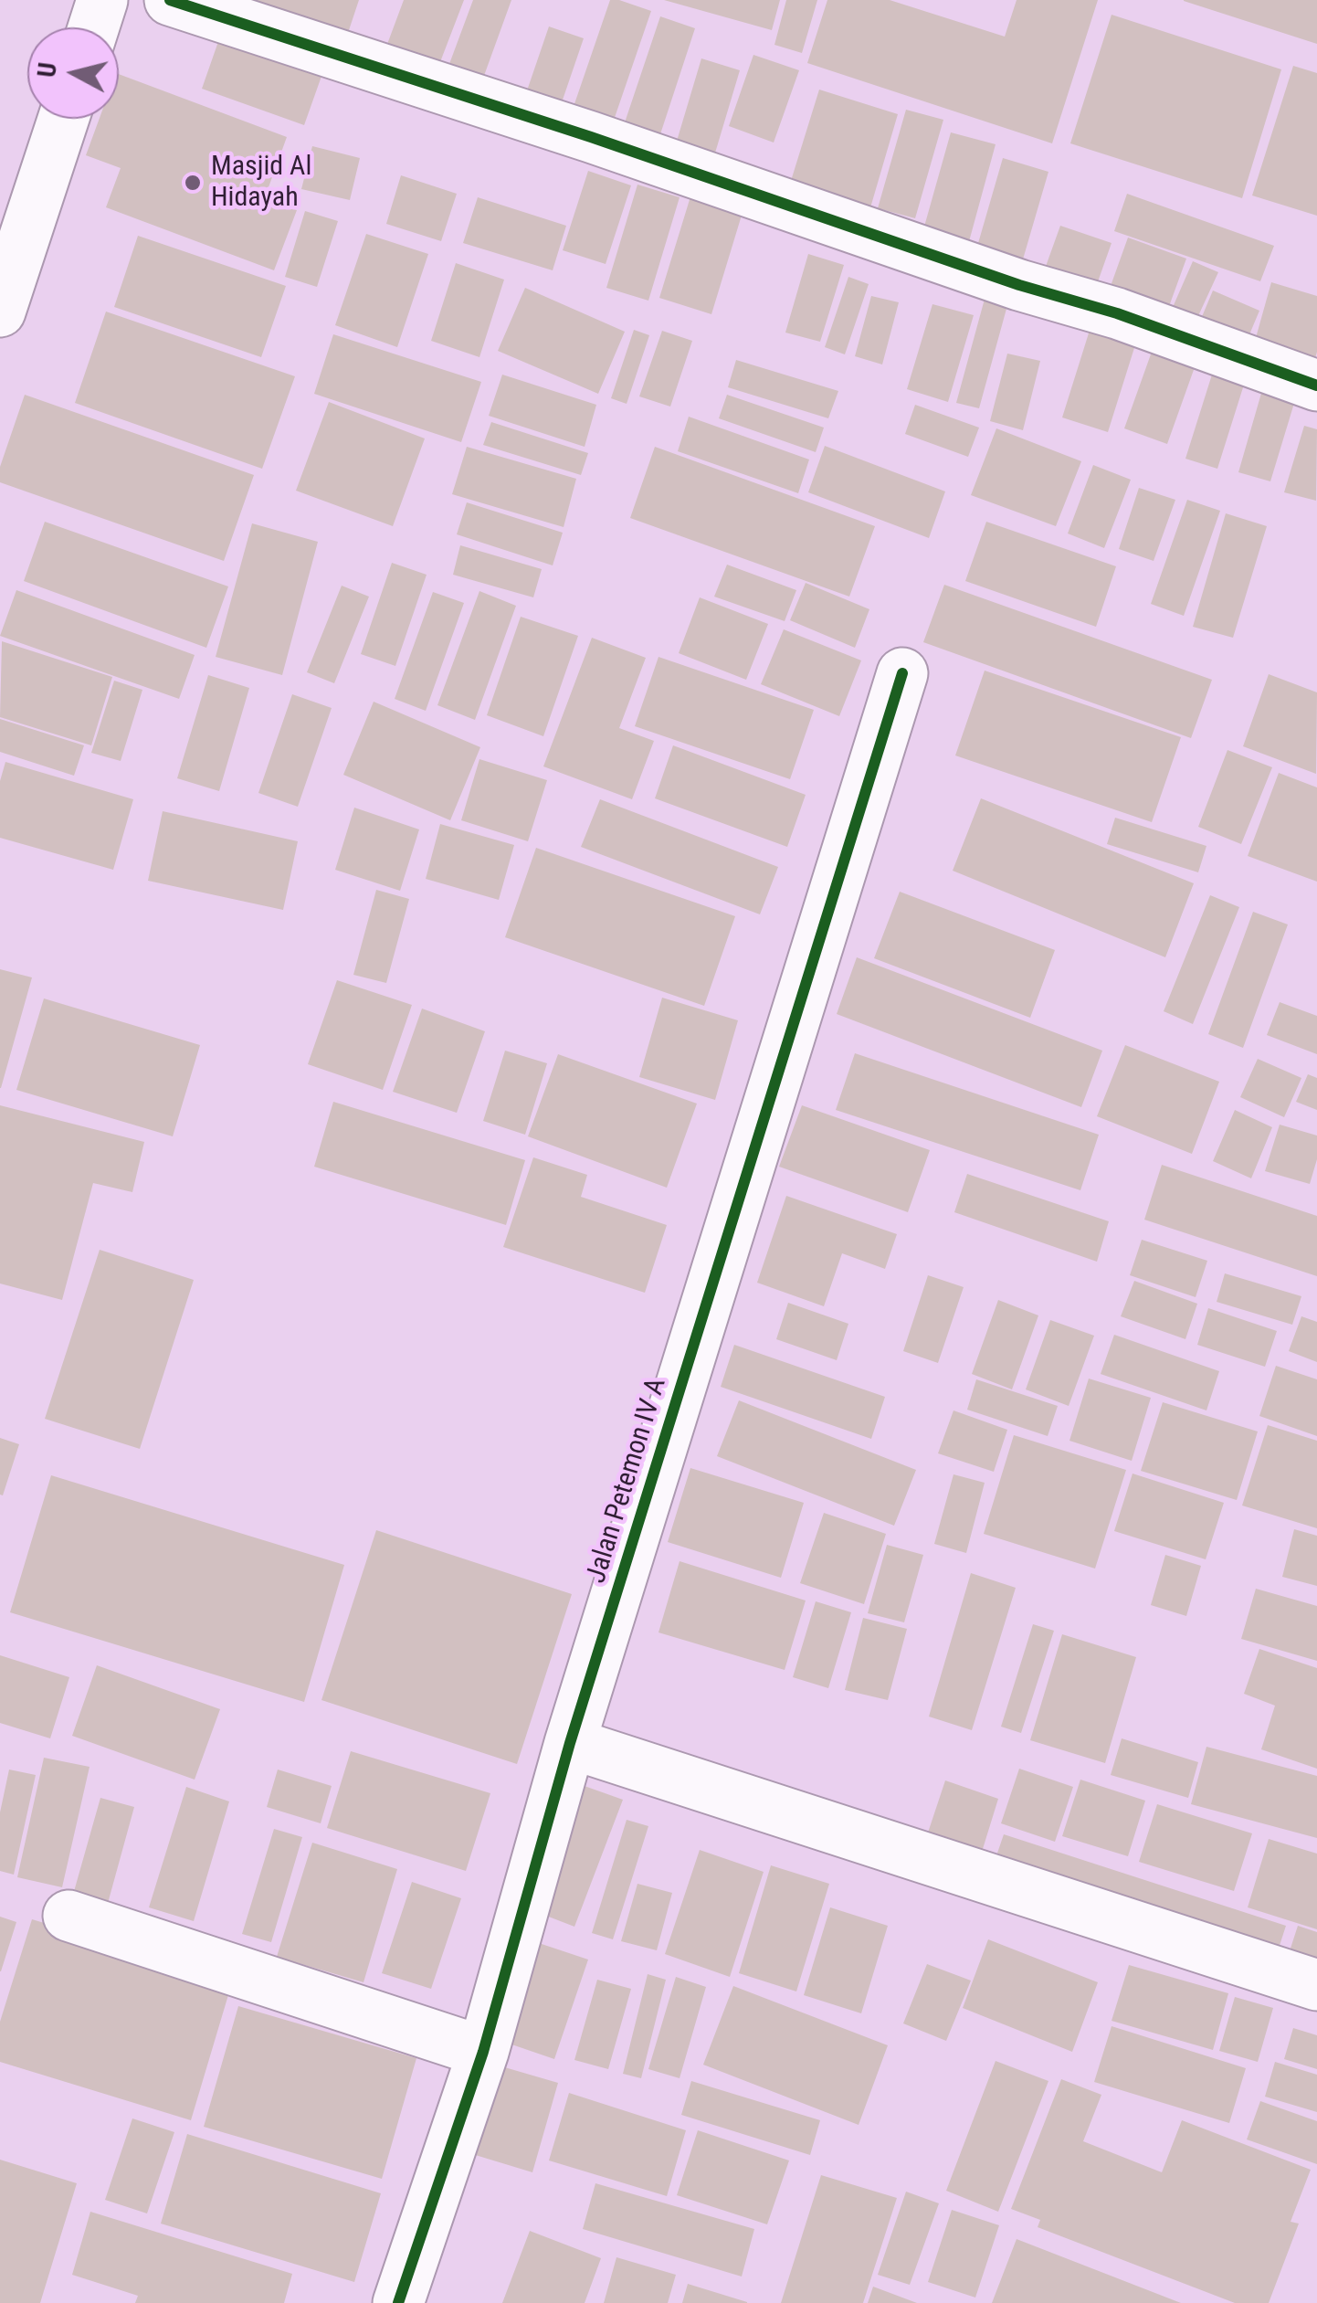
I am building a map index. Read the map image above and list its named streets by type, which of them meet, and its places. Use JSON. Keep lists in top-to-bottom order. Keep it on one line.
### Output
{"streets":{"street":["Jalan Petemon IV A"]},"places":["Masjid Al Hidayah"],"north":"left"}
